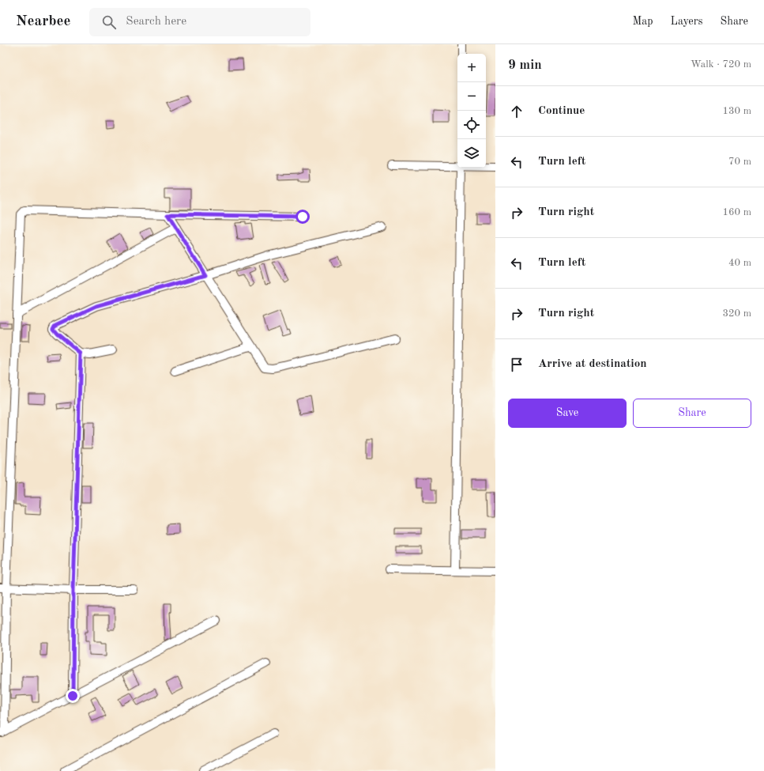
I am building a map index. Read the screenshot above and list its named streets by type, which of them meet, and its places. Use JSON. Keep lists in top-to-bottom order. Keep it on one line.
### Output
{"page":{"header":"Nearbee","search":"Search here","nav":["Map","Layers","Share"],"heading":["9 min","Walk · 720 m"],"map_buttons":["+","−"],"list":[["Continue","130 m"],["Turn left","70 m"],["Turn right","160 m"],["Turn left","40 m"],["Turn right","320 m"],"Arrive at destination"],"buttons":["Save","Share"]}}
